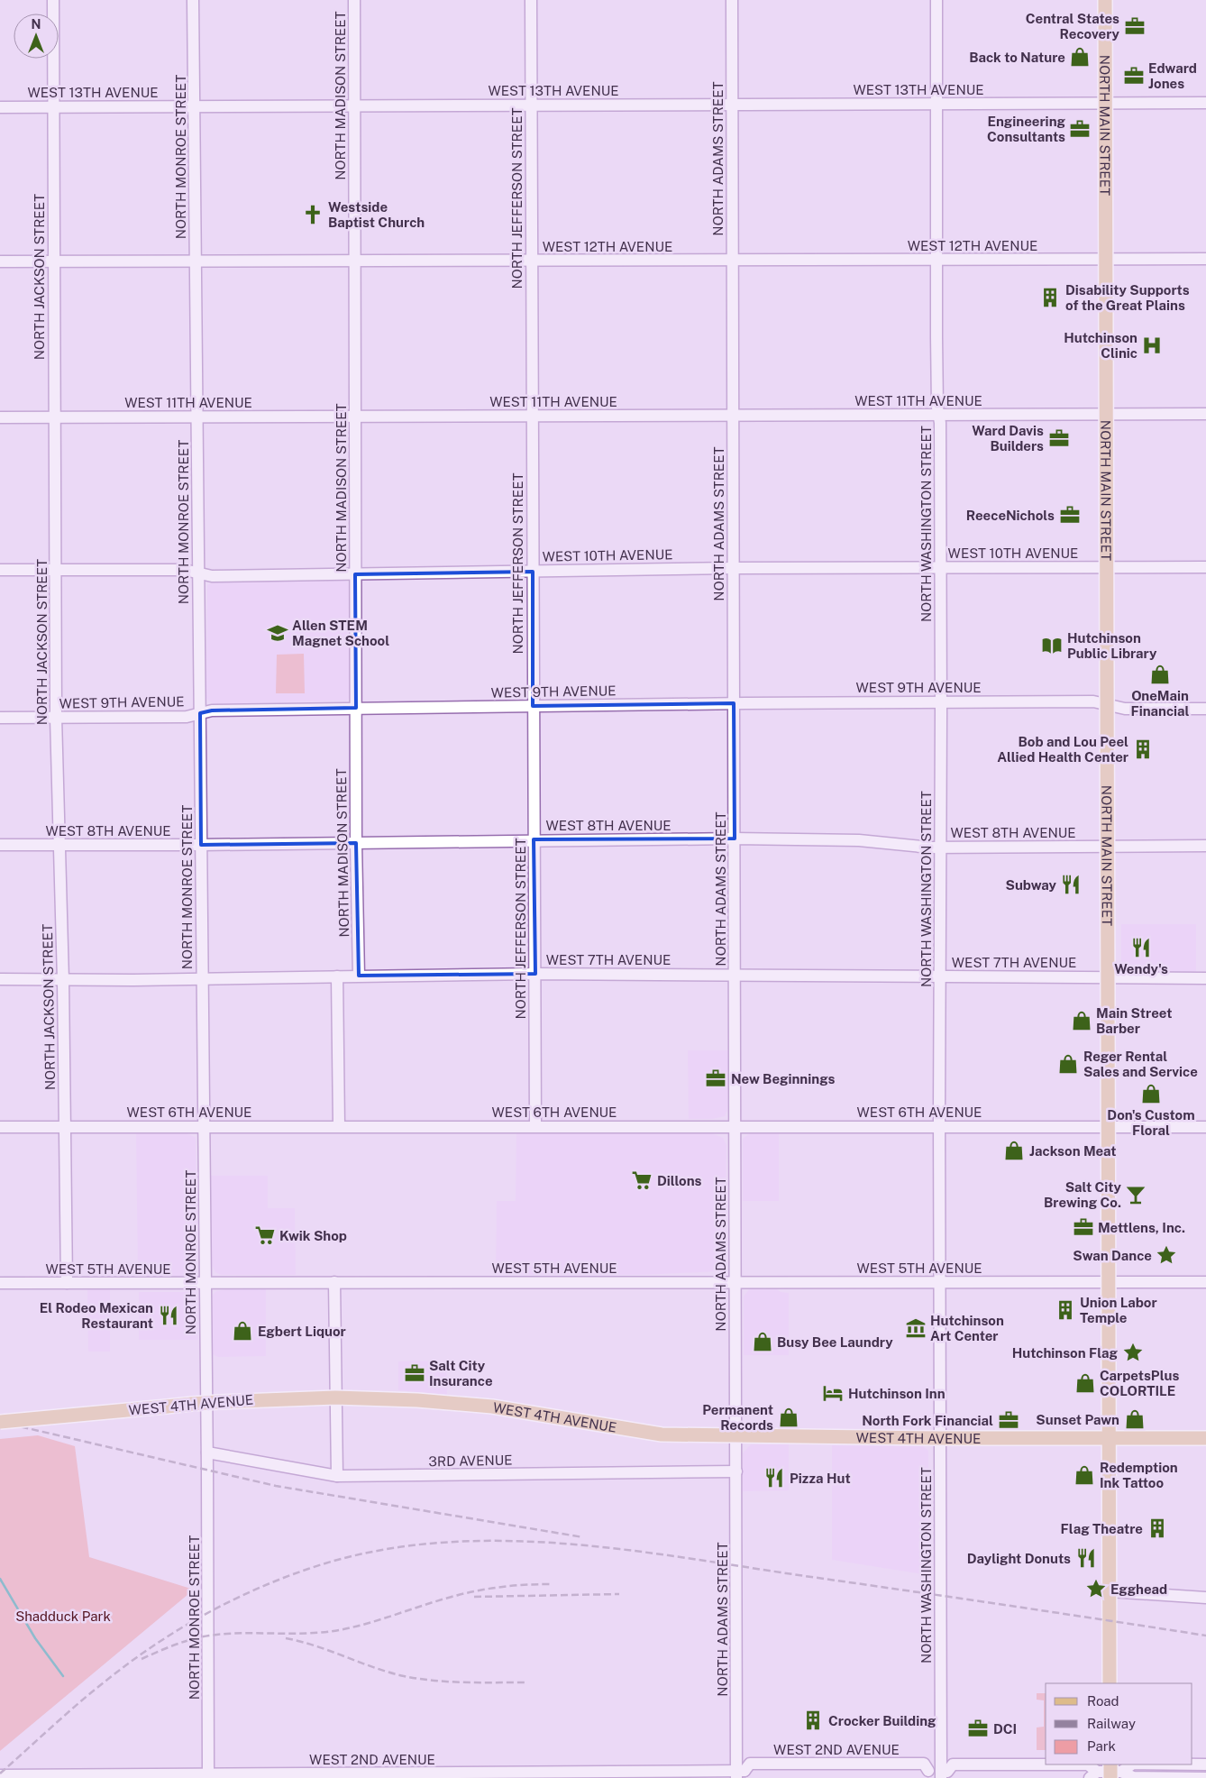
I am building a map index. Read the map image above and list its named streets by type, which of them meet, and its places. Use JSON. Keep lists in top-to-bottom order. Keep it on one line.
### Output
{"streets":{"main road":["NORTH MAIN STREET","WEST 4TH AVENUE"],"street":["WEST 13TH AVENUE","NORTH MADISON STREET","NORTH MONROE STREET","NORTH ADAMS STREET","NORTH JEFFERSON STREET","WEST 12TH AVENUE","NORTH JACKSON STREET","WEST 11TH AVENUE","NORTH WASHINGTON STREET","WEST 10TH AVENUE","WEST 9TH AVENUE","WEST 8TH AVENUE","WEST 7TH AVENUE","WEST 6TH AVENUE","WEST 5TH AVENUE","3RD AVENUE","WEST 2ND AVENUE"]},"crossings":[["WEST 13TH AVENUE","NORTH MADISON STREET"],["WEST 13TH AVENUE","NORTH MAIN STREET"],["WEST 13TH AVENUE","NORTH MONROE STREET"],["WEST 13TH AVENUE","NORTH ADAMS STREET"],["WEST 13TH AVENUE","NORTH JEFFERSON STREET"],["WEST 13TH AVENUE","NORTH JACKSON STREET"],["WEST 13TH AVENUE","NORTH WASHINGTON STREET"],["NORTH MADISON STREET","WEST 12TH AVENUE"],["NORTH MADISON STREET","WEST 11TH AVENUE"],["NORTH MADISON STREET","WEST 10TH AVENUE"],["NORTH MADISON STREET","WEST 9TH AVENUE"],["NORTH MADISON STREET","WEST 8TH AVENUE"],["NORTH MADISON STREET","WEST 7TH AVENUE"],["NORTH MAIN STREET","WEST 12TH AVENUE"],["NORTH MAIN STREET","WEST 11TH AVENUE"],["NORTH MAIN STREET","WEST 10TH AVENUE"],["NORTH MAIN STREET","WEST 9TH AVENUE"],["NORTH MAIN STREET","WEST 8TH AVENUE"],["NORTH MAIN STREET","WEST 7TH AVENUE"],["NORTH MAIN STREET","WEST 6TH AVENUE"],["NORTH MAIN STREET","WEST 5TH AVENUE"],["NORTH MAIN STREET","WEST 4TH AVENUE"],["NORTH MONROE STREET","WEST 12TH AVENUE"],["NORTH MONROE STREET","WEST 11TH AVENUE"],["NORTH MONROE STREET","WEST 10TH AVENUE"],["NORTH MONROE STREET","WEST 9TH AVENUE"],["NORTH MONROE STREET","WEST 8TH AVENUE"],["NORTH MONROE STREET","WEST 7TH AVENUE"],["NORTH MONROE STREET","WEST 6TH AVENUE"],["NORTH MONROE STREET","WEST 5TH AVENUE"],["NORTH MONROE STREET","3RD AVENUE"],["NORTH MONROE STREET","WEST 2ND AVENUE"],["NORTH ADAMS STREET","WEST 12TH AVENUE"],["NORTH ADAMS STREET","WEST 11TH AVENUE"],["NORTH ADAMS STREET","WEST 10TH AVENUE"],["NORTH ADAMS STREET","WEST 9TH AVENUE"],["NORTH ADAMS STREET","WEST 8TH AVENUE"],["NORTH ADAMS STREET","WEST 7TH AVENUE"],["NORTH ADAMS STREET","WEST 6TH AVENUE"],["NORTH ADAMS STREET","WEST 5TH AVENUE"],["NORTH ADAMS STREET","WEST 4TH AVENUE"],["NORTH ADAMS STREET","3RD AVENUE"],["NORTH ADAMS STREET","WEST 2ND AVENUE"],["NORTH JEFFERSON STREET","WEST 12TH AVENUE"],["NORTH JEFFERSON STREET","WEST 11TH AVENUE"],["NORTH JEFFERSON STREET","WEST 10TH AVENUE"],["NORTH JEFFERSON STREET","WEST 9TH AVENUE"],["NORTH JEFFERSON STREET","WEST 8TH AVENUE"],["NORTH JEFFERSON STREET","WEST 7TH AVENUE"],["NORTH JEFFERSON STREET","WEST 6TH AVENUE"],["WEST 12TH AVENUE","NORTH JACKSON STREET"],["WEST 12TH AVENUE","NORTH WASHINGTON STREET"],["NORTH JACKSON STREET","WEST 11TH AVENUE"],["NORTH JACKSON STREET","WEST 10TH AVENUE"],["NORTH JACKSON STREET","WEST 9TH AVENUE"],["NORTH JACKSON STREET","WEST 8TH AVENUE"],["NORTH JACKSON STREET","WEST 7TH AVENUE"],["NORTH JACKSON STREET","WEST 6TH AVENUE"],["NORTH JACKSON STREET","WEST 5TH AVENUE"],["WEST 11TH AVENUE","NORTH WASHINGTON STREET"],["NORTH WASHINGTON STREET","WEST 10TH AVENUE"],["NORTH WASHINGTON STREET","WEST 9TH AVENUE"],["NORTH WASHINGTON STREET","WEST 8TH AVENUE"],["NORTH WASHINGTON STREET","WEST 7TH AVENUE"],["NORTH WASHINGTON STREET","WEST 6TH AVENUE"],["NORTH WASHINGTON STREET","WEST 5TH AVENUE"],["NORTH WASHINGTON STREET","WEST 4TH AVENUE"],["NORTH WASHINGTON STREET","WEST 2ND AVENUE"]],"parks":["Shadduck Park"],"places":{"office":["Central States Recovery","Edward Jones","Engineering Consultants","Ward Davis Builders","ReeceNichols","New Beginnings","Mettlens, Inc.","Salt City Insurance","North Fork Financial","DCI"],"shop":["Back to Nature","OneMain Financial","Main Street Barber","Reger Rental Sales and Service","Don's Custom Floral","Jackson Meat","Egbert Liquor","Busy Bee Laundry","CarpetsPlus COLORTILE","Permanent Records","Sunset Pawn","Redemption Ink Tattoo"],"church":["Westside Baptist Church"],"building":["Disability Supports of the Great Plains","Bob and Lou Peel Allied Health Center","Union Labor Temple","Flag Theatre","Crocker Building"],"hospital":["Hutchinson Clinic"],"school or university":["Allen STEM Magnet School"],"library":["Hutchinson Public Library"],"restaurant":["Subway","Wendy's","El Rodeo Mexican Restaurant","Pizza Hut","Daylight Donuts"],"supermarket":["Dillons","Kwik Shop"],"bar":["Salt City Brewing Co."],"place":["Swan Dance","Hutchinson Flag","Egghead"],"museum":["Hutchinson Art Center"],"hotel":["Hutchinson Inn"]},"legend":["Road","Railway","Park"],"north":"top"}
